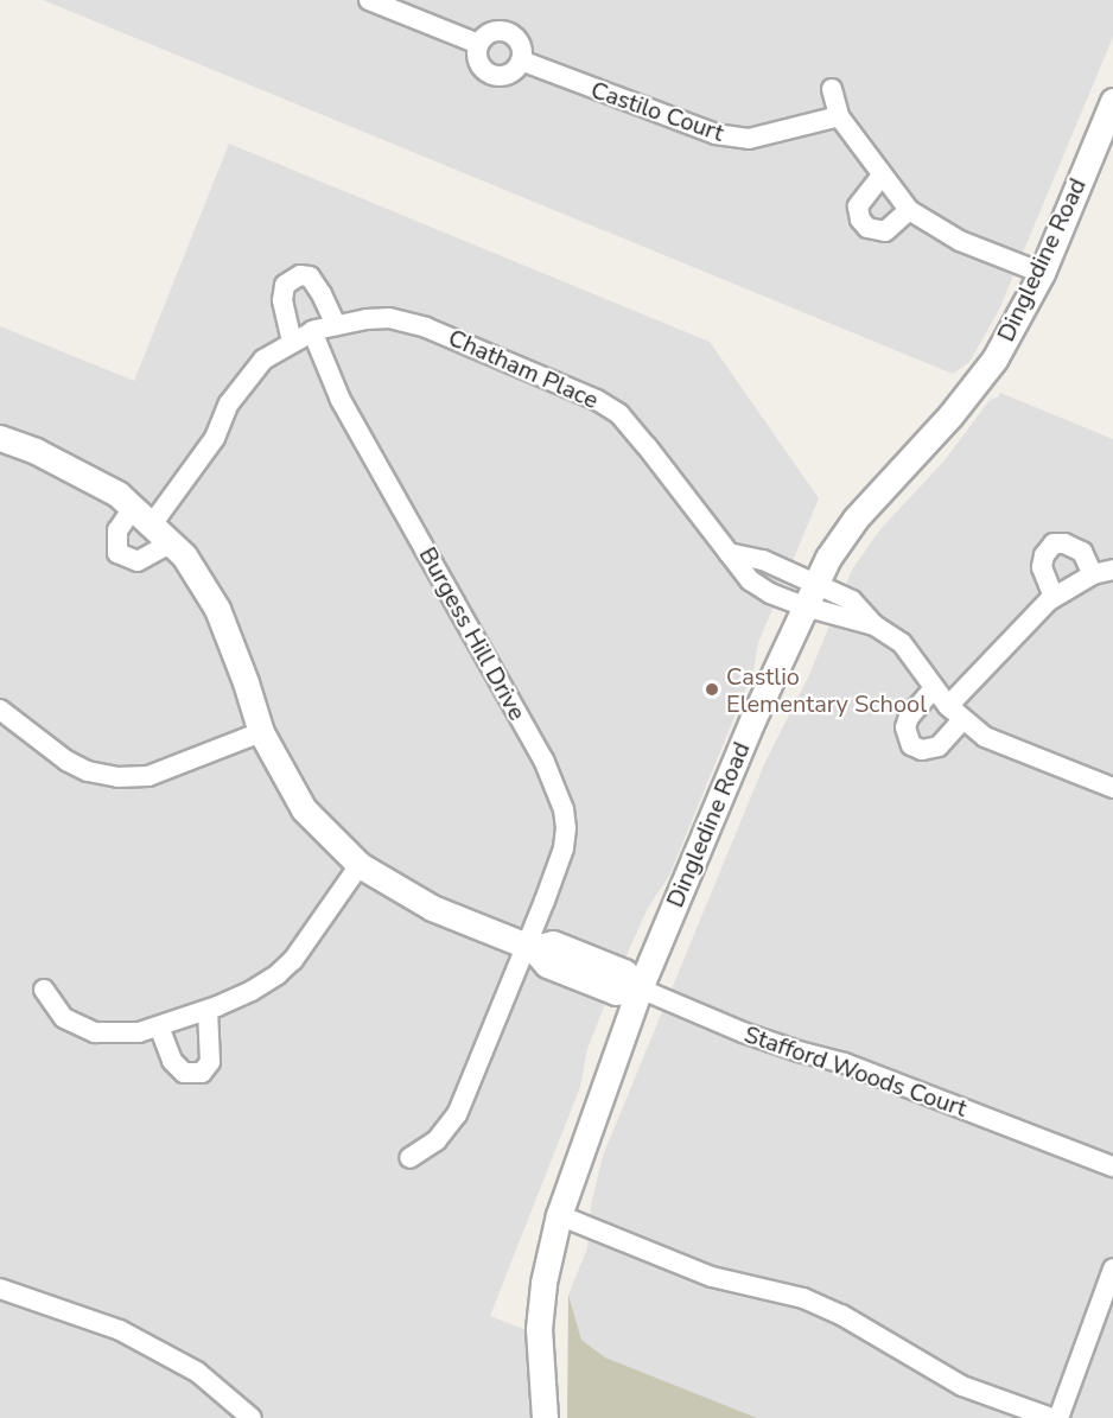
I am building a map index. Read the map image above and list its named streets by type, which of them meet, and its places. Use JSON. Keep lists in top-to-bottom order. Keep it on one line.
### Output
{"streets":{"street":["Castilo Court","Dingledine Road","Chatham Place","Burgess Hill Drive","Stafford Woods Court"]},"crossings":[["Dingledine Road","Chatham Place"],["Dingledine Road","Stafford Woods Court"],["Chatham Place","Burgess Hill Drive"]],"places":["Castlio Elementary School"]}
